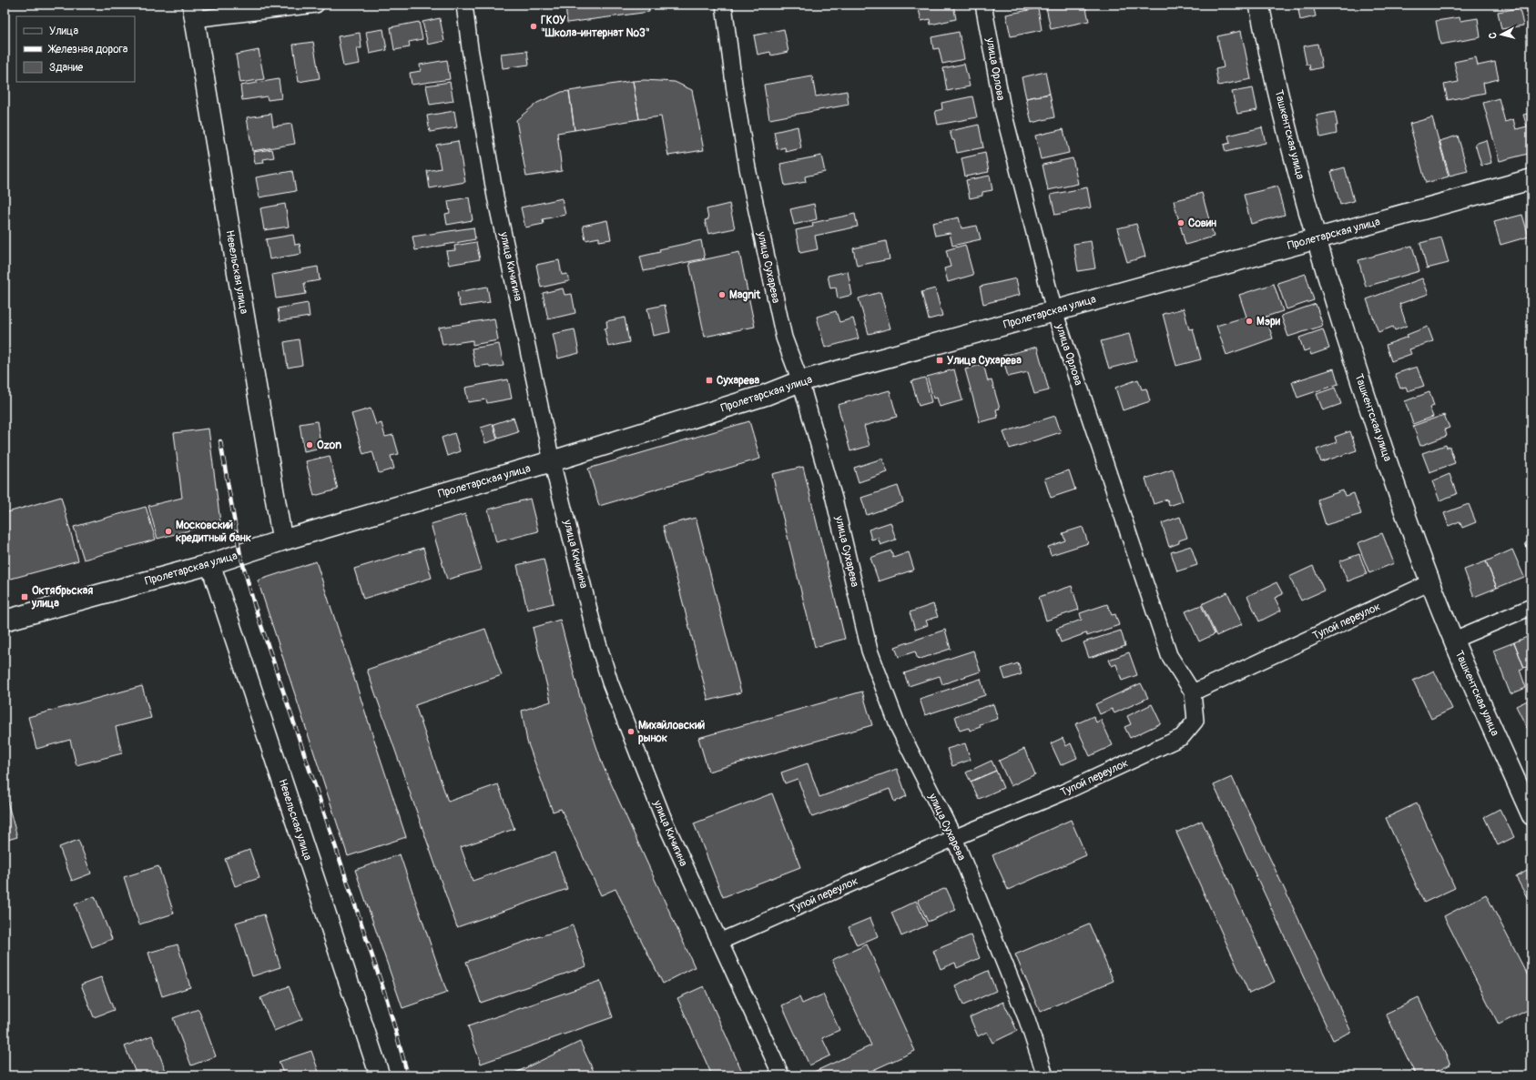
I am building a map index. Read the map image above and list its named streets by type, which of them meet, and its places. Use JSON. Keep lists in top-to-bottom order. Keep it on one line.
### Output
{"streets":{"main road":["Пролетарская улица"],"street":["улица Орлова","Ташкентская улица","улица Кичигина","улица Сухарева","Невельская улица","Тупой переулок"]},"crossings":[["улица Орлова","Пролетарская улица"],["улица Орлова","Тупой переулок"],["Ташкентская улица","Пролетарская улица"],["Ташкентская улица","Тупой переулок"],["Пролетарская улица","улица Кичигина"],["Пролетарская улица","улица Сухарева"],["Пролетарская улица","Невельская улица"],["улица Кичигина","Тупой переулок"],["улица Сухарева","Тупой переулок"]],"places":{"other":["ГКОУ \"Школа-интернат №3\"","Совин","Magnit","Мэри","Ozon","Московский кредитный банк","Михайловский рынок"],"transit":["Улица Сухарева","Сухарева","Октябрьская улица"]},"legend":["Улица","Железная дорога","Здание"],"north":"left"}
